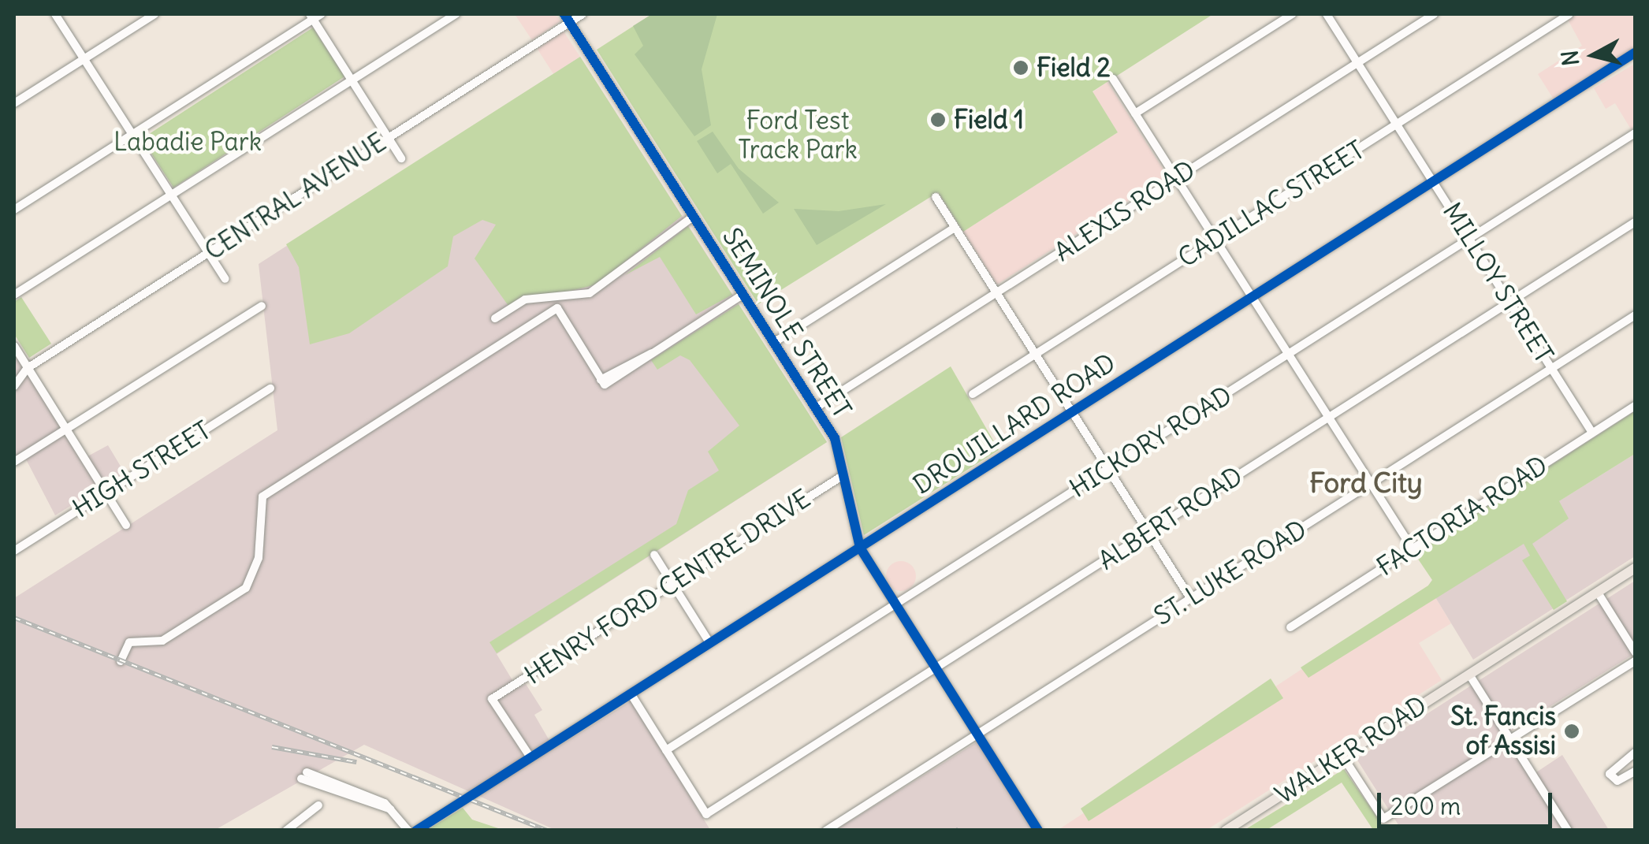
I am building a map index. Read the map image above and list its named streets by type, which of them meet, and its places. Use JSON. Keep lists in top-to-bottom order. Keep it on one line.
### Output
{"streets":{"main road":["WALKER ROAD"],"street":["CENTRAL AVENUE","CADILLAC STREET","ALEXIS ROAD","MILLOY STREET","SEMINOLE STREET","DROUILLARD ROAD","HICKORY ROAD","HIGH STREET","FACTORIA ROAD","ALBERT ROAD","ST. LUKE ROAD","HENRY FORD CENTRE DRIVE"]},"crossings":[["CENTRAL AVENUE","SEMINOLE STREET"],["CADILLAC STREET","MILLOY STREET"],["ALEXIS ROAD","MILLOY STREET"],["ALEXIS ROAD","SEMINOLE STREET"],["MILLOY STREET","DROUILLARD ROAD"],["MILLOY STREET","HICKORY ROAD"],["MILLOY STREET","FACTORIA ROAD"],["MILLOY STREET","ALBERT ROAD"],["MILLOY STREET","ST. LUKE ROAD"],["SEMINOLE STREET","DROUILLARD ROAD"],["SEMINOLE STREET","HICKORY ROAD"],["SEMINOLE STREET","ALBERT ROAD"],["SEMINOLE STREET","ST. LUKE ROAD"],["SEMINOLE STREET","HENRY FORD CENTRE DRIVE"],["DROUILLARD ROAD","HENRY FORD CENTRE DRIVE"],["HICKORY ROAD","ALBERT ROAD"]],"districts":["Ford City"],"parks":["Ford Test Track Park","Labadie Park"],"places":["Field 2","Field 1","St. Fancis of Assisi"],"scale_bar":"200 m","north":"left"}
